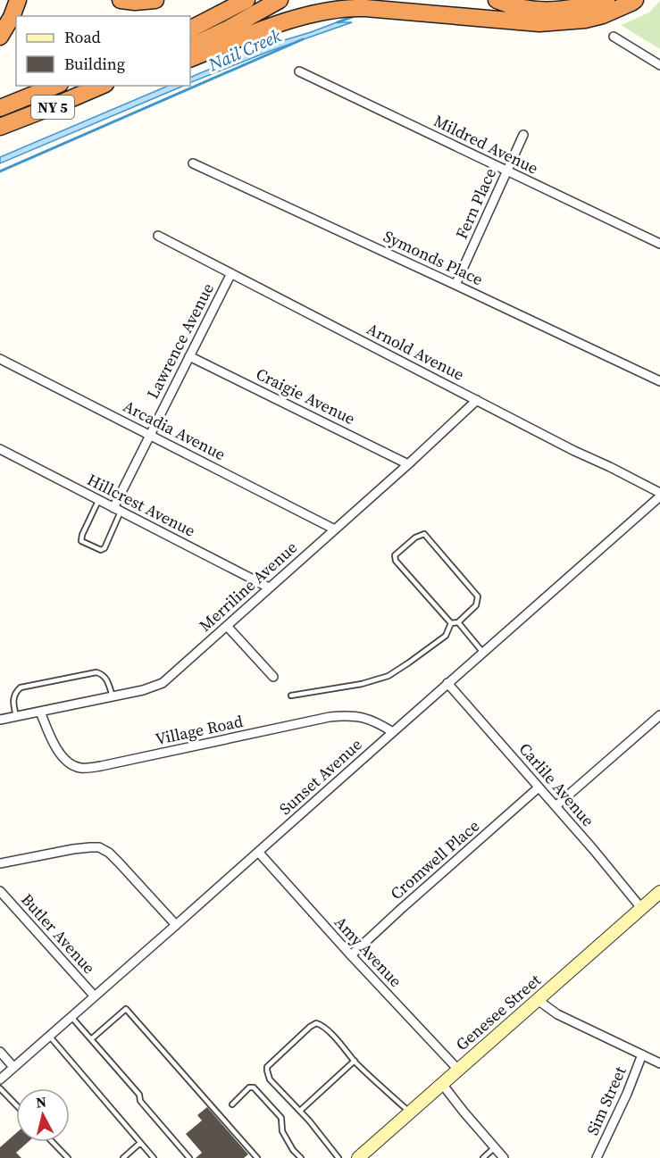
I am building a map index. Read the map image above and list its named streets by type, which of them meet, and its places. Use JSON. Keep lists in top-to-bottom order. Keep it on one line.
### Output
{"streets":{"highway":["NY 5"],"main road":["Genesee Street"],"street":["Mildred Avenue","Fern Place","Symonds Place","Lawrence Avenue","Arnold Avenue","Craigie Avenue","Arcadia Avenue","Hillcrest Avenue","Merriline Avenue","Village Road","Sunset Avenue","Carlile Avenue","Cromwell Place","Butler Avenue","Amy Avenue","Sim Street"]},"crossings":[["Mildred Avenue","Fern Place"],["Fern Place","Symonds Place"],["Lawrence Avenue","Arnold Avenue"],["Lawrence Avenue","Craigie Avenue"],["Lawrence Avenue","Arcadia Avenue"],["Lawrence Avenue","Hillcrest Avenue"],["Arnold Avenue","Merriline Avenue"],["Arnold Avenue","Sunset Avenue"],["Craigie Avenue","Merriline Avenue"],["Arcadia Avenue","Merriline Avenue"],["Hillcrest Avenue","Merriline Avenue"],["Merriline Avenue","Village Road"],["Village Road","Sunset Avenue"],["Sunset Avenue","Carlile Avenue"],["Sunset Avenue","Butler Avenue"],["Sunset Avenue","Amy Avenue"],["Carlile Avenue","Cromwell Place"],["Carlile Avenue","Genesee Street"],["Cromwell Place","Amy Avenue"],["Amy Avenue","Genesee Street"]],"water":["Nail Creek"],"legend":["Road","Building"],"north":"top"}
